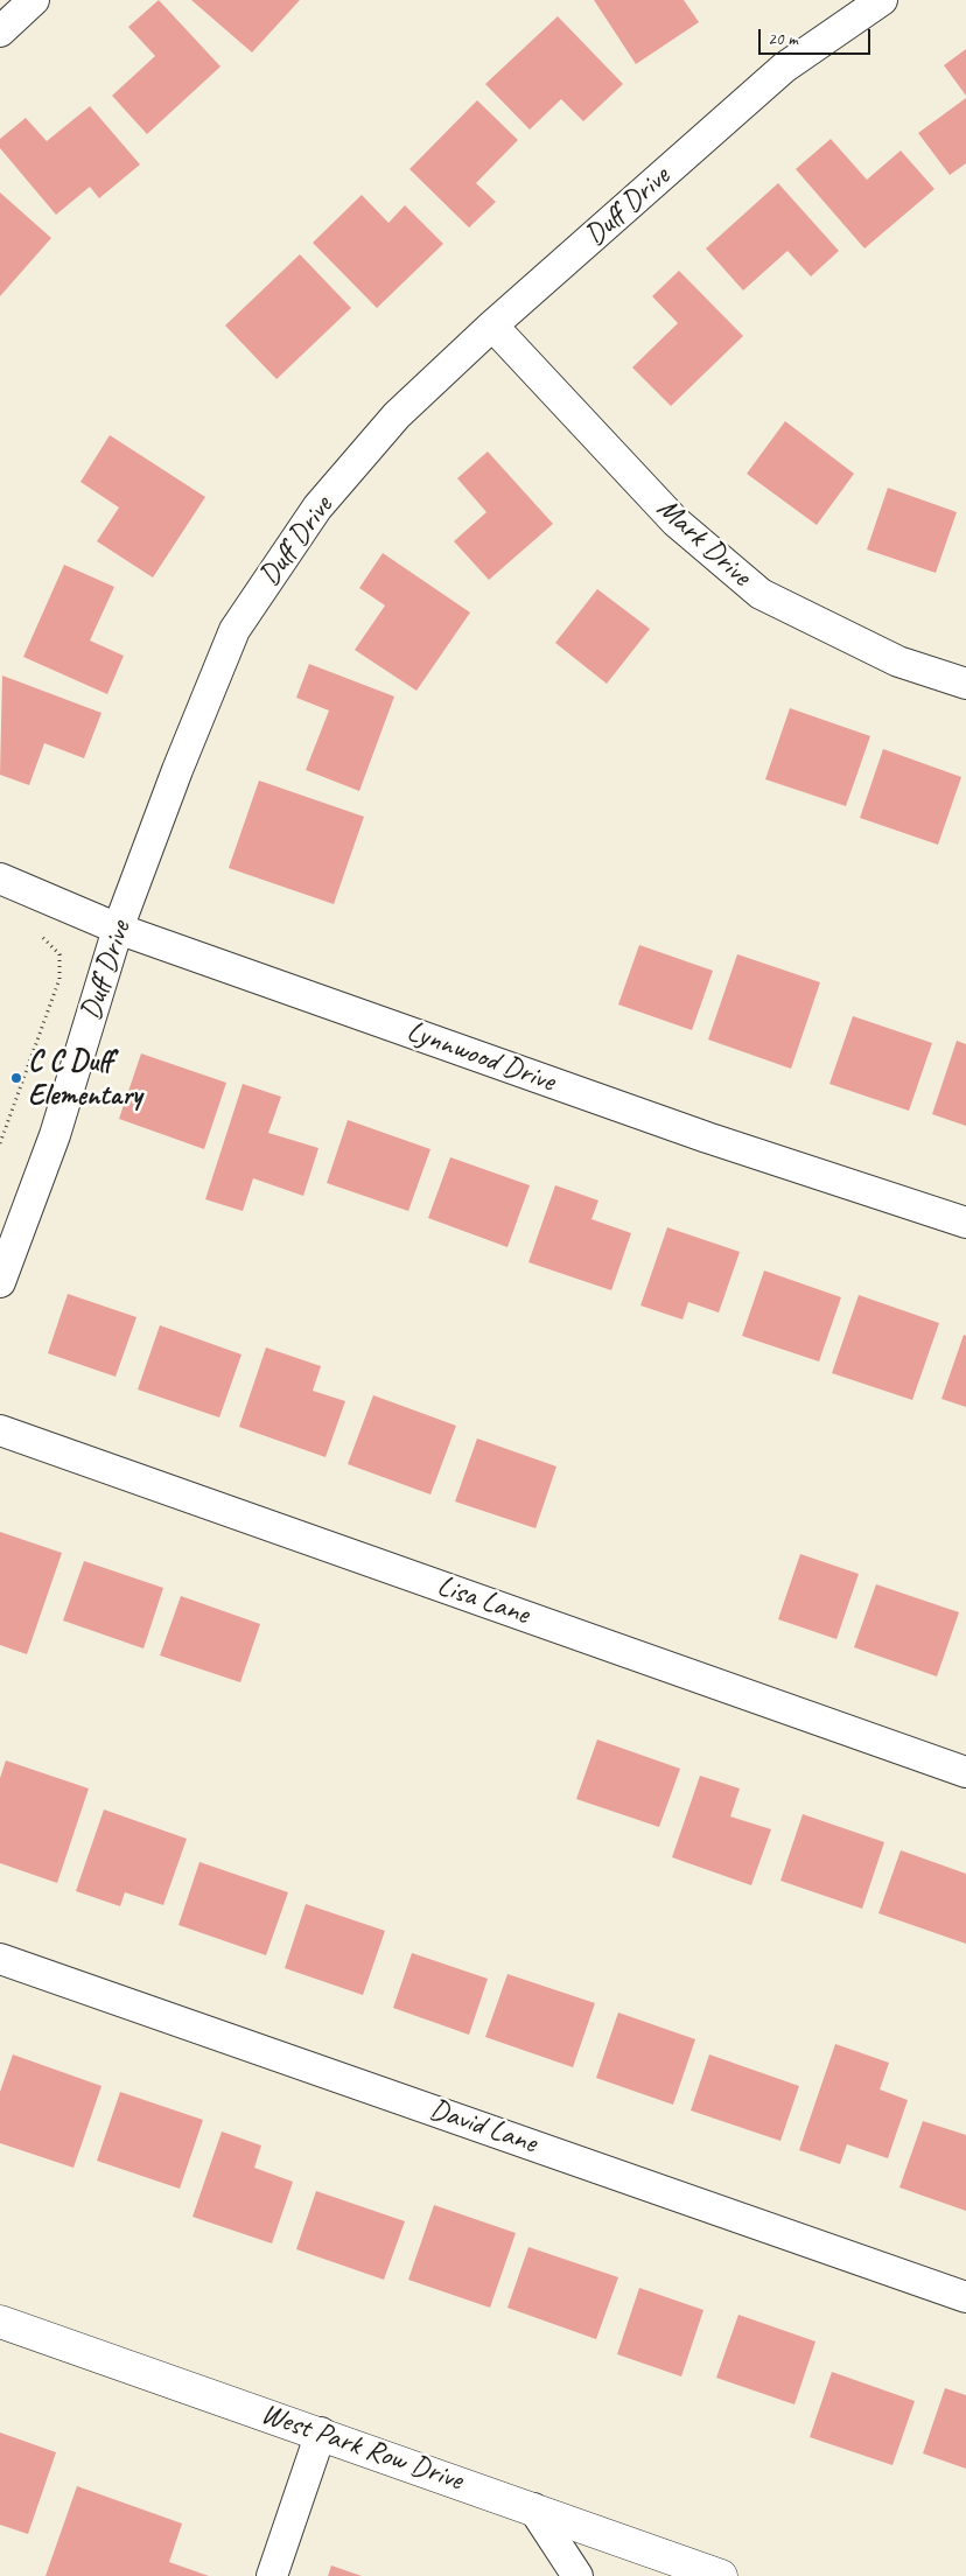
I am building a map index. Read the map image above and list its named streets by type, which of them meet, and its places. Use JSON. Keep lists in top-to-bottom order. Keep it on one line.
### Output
{"streets":{"main road":["West Park Row Drive"],"street":["Duff Drive","Mark Drive","Lynnwood Drive","Lisa Lane","David Lane"]},"crossings":[["Duff Drive","Mark Drive"],["Duff Drive","Lynnwood Drive"]],"places":["C C Duff Elementary"],"scale_bar":"20 m"}
